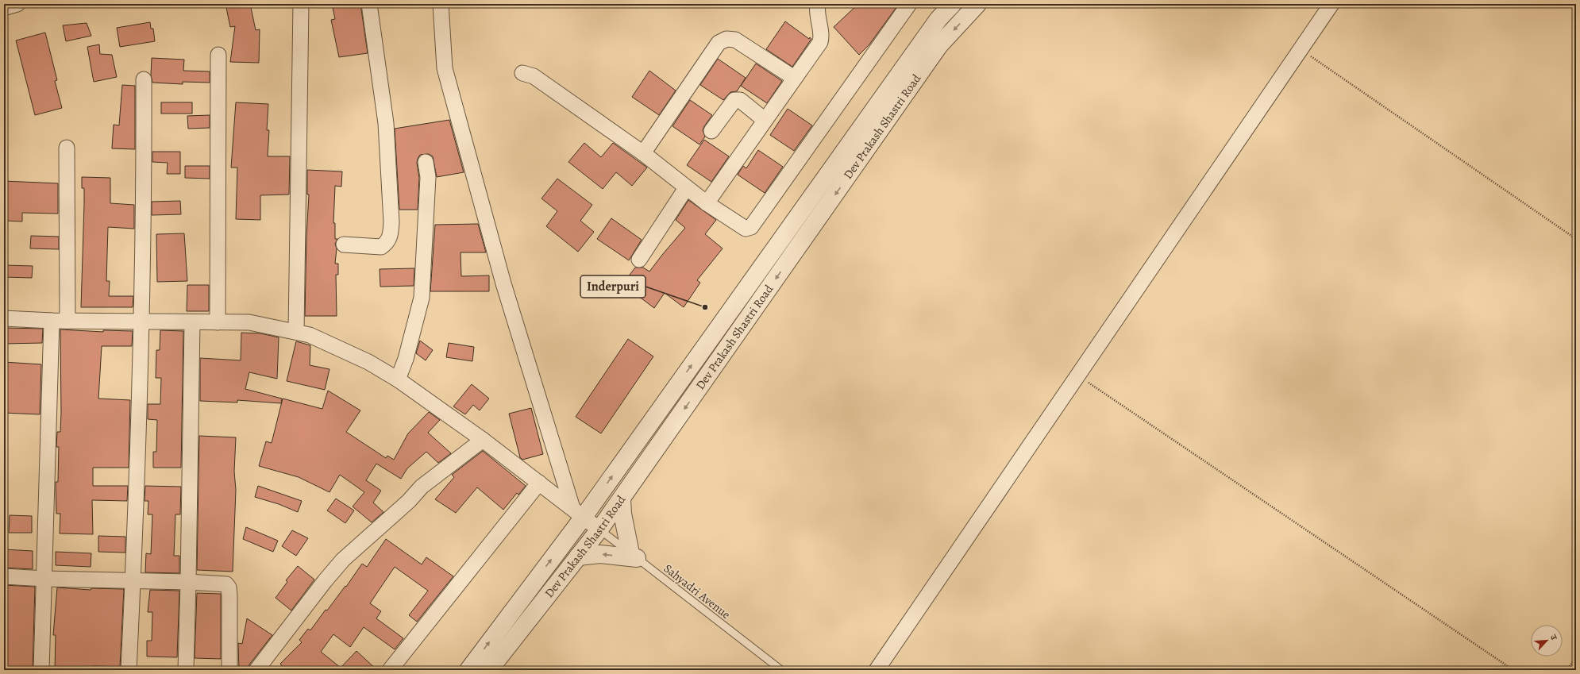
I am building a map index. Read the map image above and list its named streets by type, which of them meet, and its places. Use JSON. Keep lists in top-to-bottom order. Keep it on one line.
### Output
{"streets":{"street":["Dev Prakash Shastri Road"],"lane":["Sahyadri Avenue"]},"crossings":[["Dev Prakash Shastri Road","Sahyadri Avenue"]],"places":["Inderpuri"],"north":"top right"}
